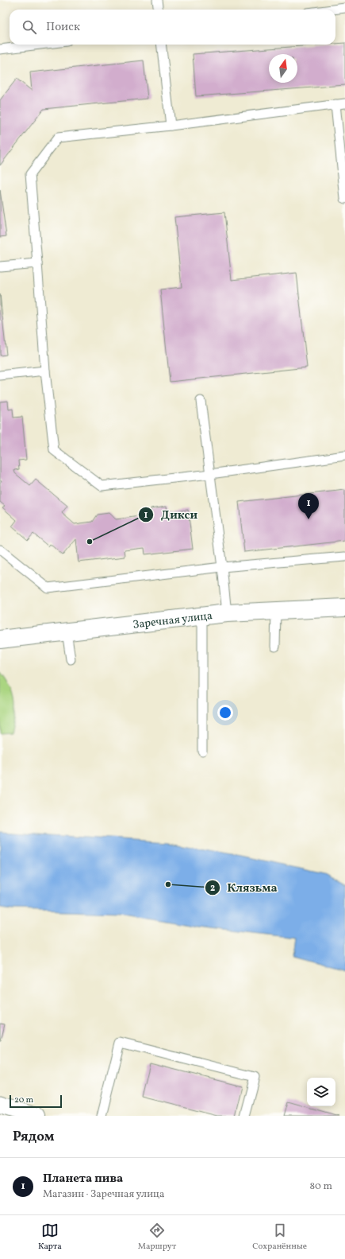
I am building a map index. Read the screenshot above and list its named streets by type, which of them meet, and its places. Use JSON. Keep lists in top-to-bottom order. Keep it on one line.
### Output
{"streets":{"street":["Заречная улица"]},"places":["Дикси","Клязьма"],"scale_bar":"20 m","north":"top","page":{"search":"Поиск","pins":"1","scale":"20 m","heading":"Рядом","list":[{"mark":"1","name":"Планета пива","note":"Магазин · Заречная улица","value":"80 m"}],"nav":["Карта","Маршрут","Сохранённые"]}}
